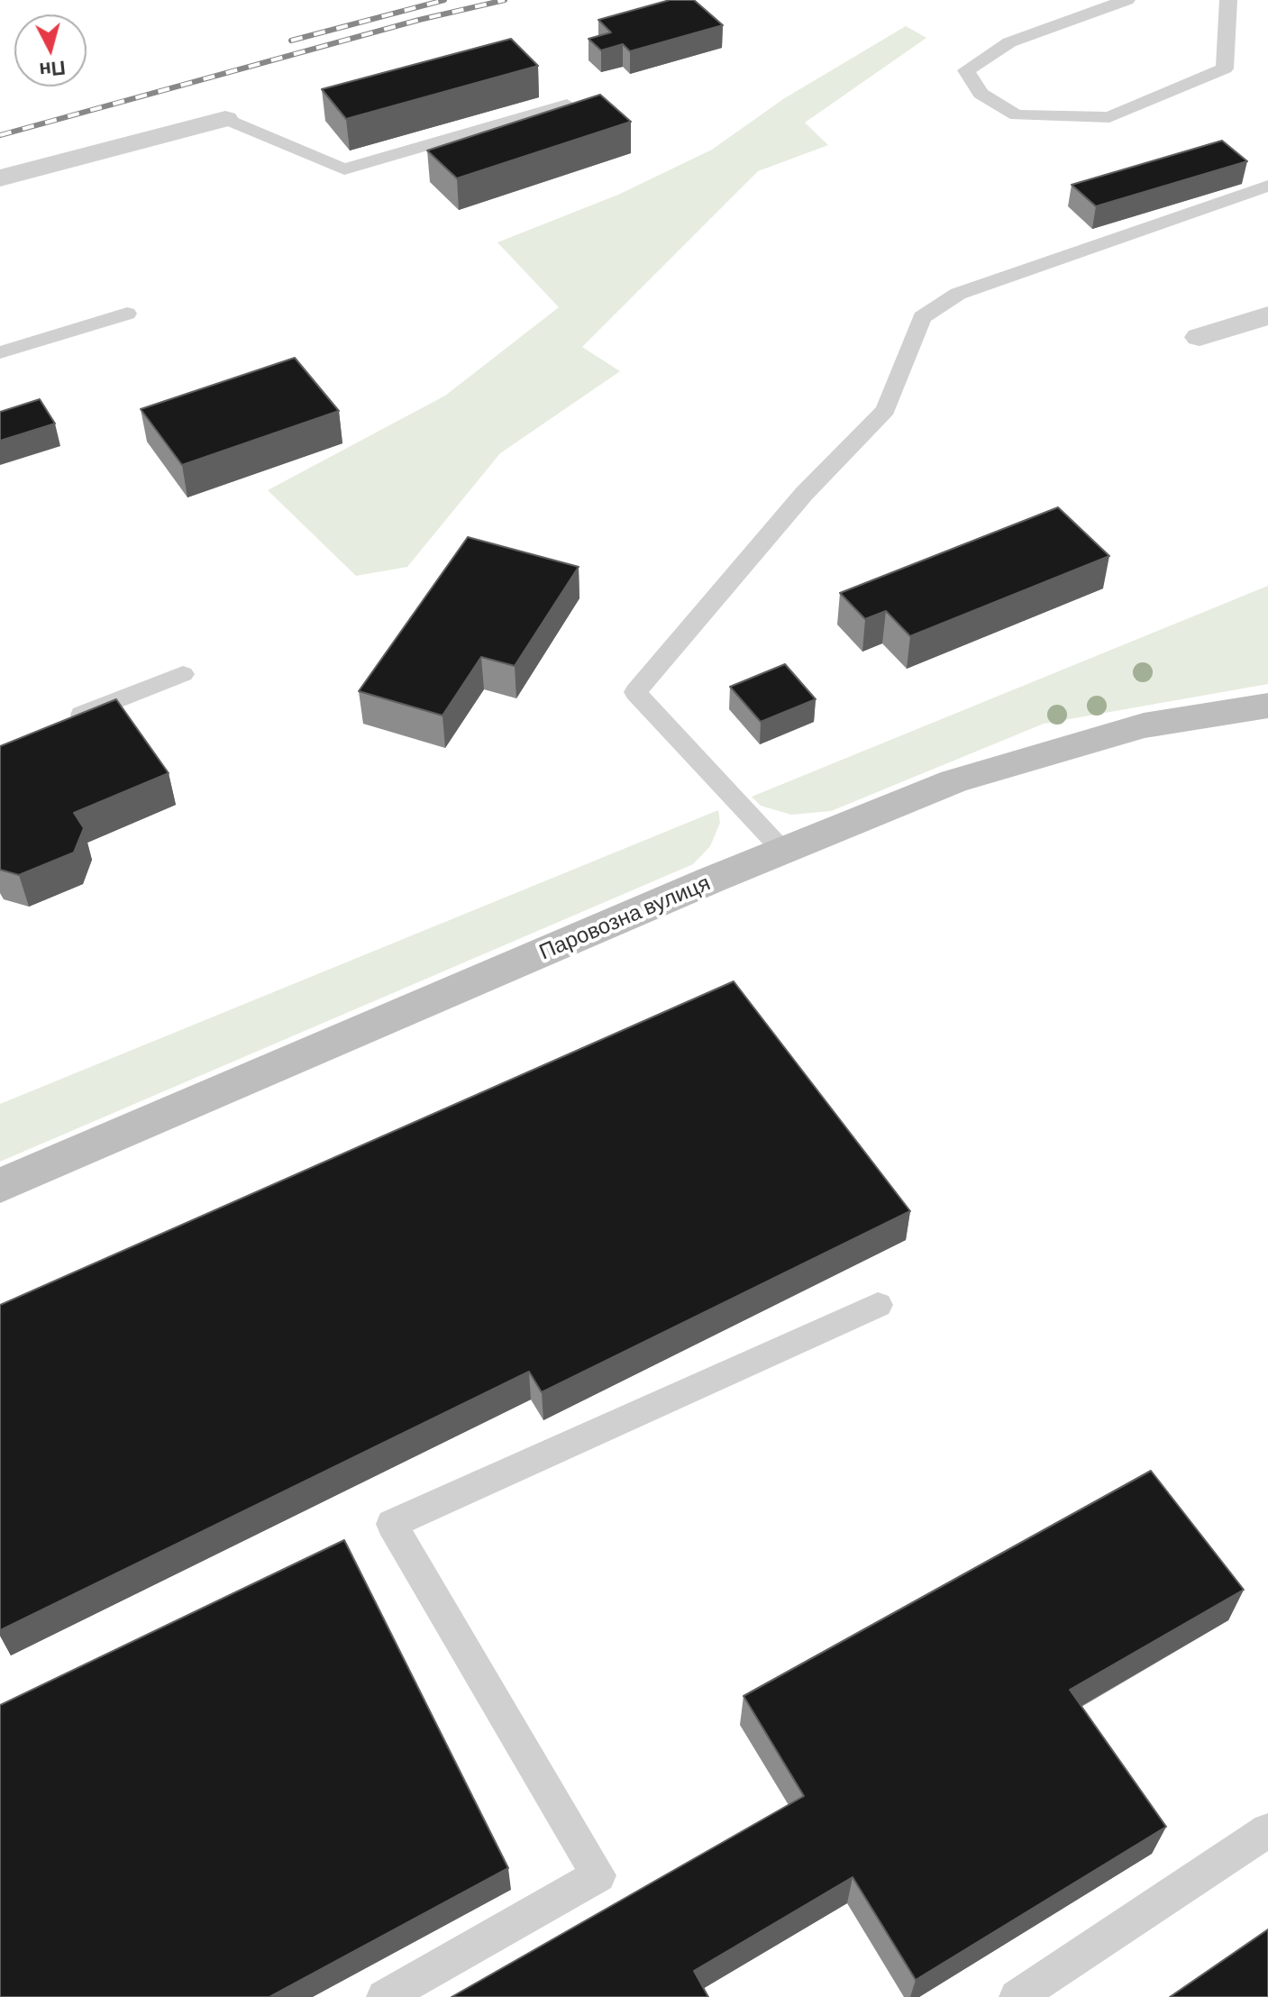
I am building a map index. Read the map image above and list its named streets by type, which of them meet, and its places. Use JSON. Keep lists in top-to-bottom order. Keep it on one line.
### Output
{"streets":{"main road":["Паровозна вулиця"]},"north":"bottom"}
